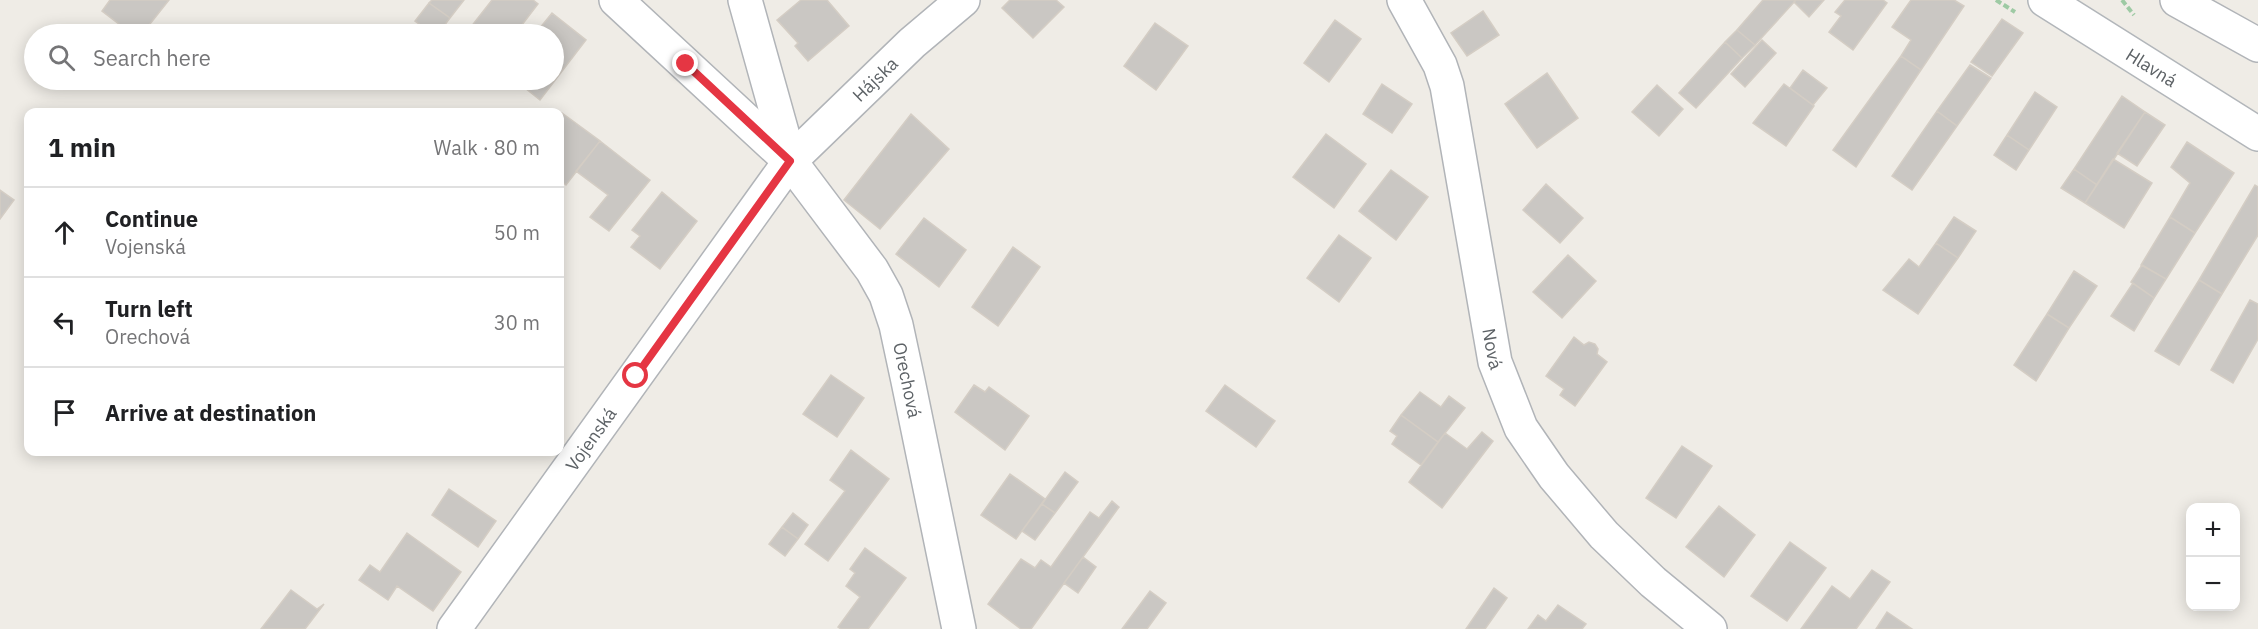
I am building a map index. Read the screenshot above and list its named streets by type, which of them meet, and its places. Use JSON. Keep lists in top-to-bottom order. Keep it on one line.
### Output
{"streets":{"street":["Hlavná","Hájska","Nová","Orechová","Vojenská"]},"crossings":[["Hájska","Orechová"],["Hájska","Vojenská"],["Orechová","Vojenská"]],"page":{"search":"Search here","heading":["1 min","Walk · 80 m"],"list":[["Continue","Vojenská","50 m"],["Turn left","Orechová","30 m"],"Arrive at destination"],"map_buttons":["+","−"]}}
